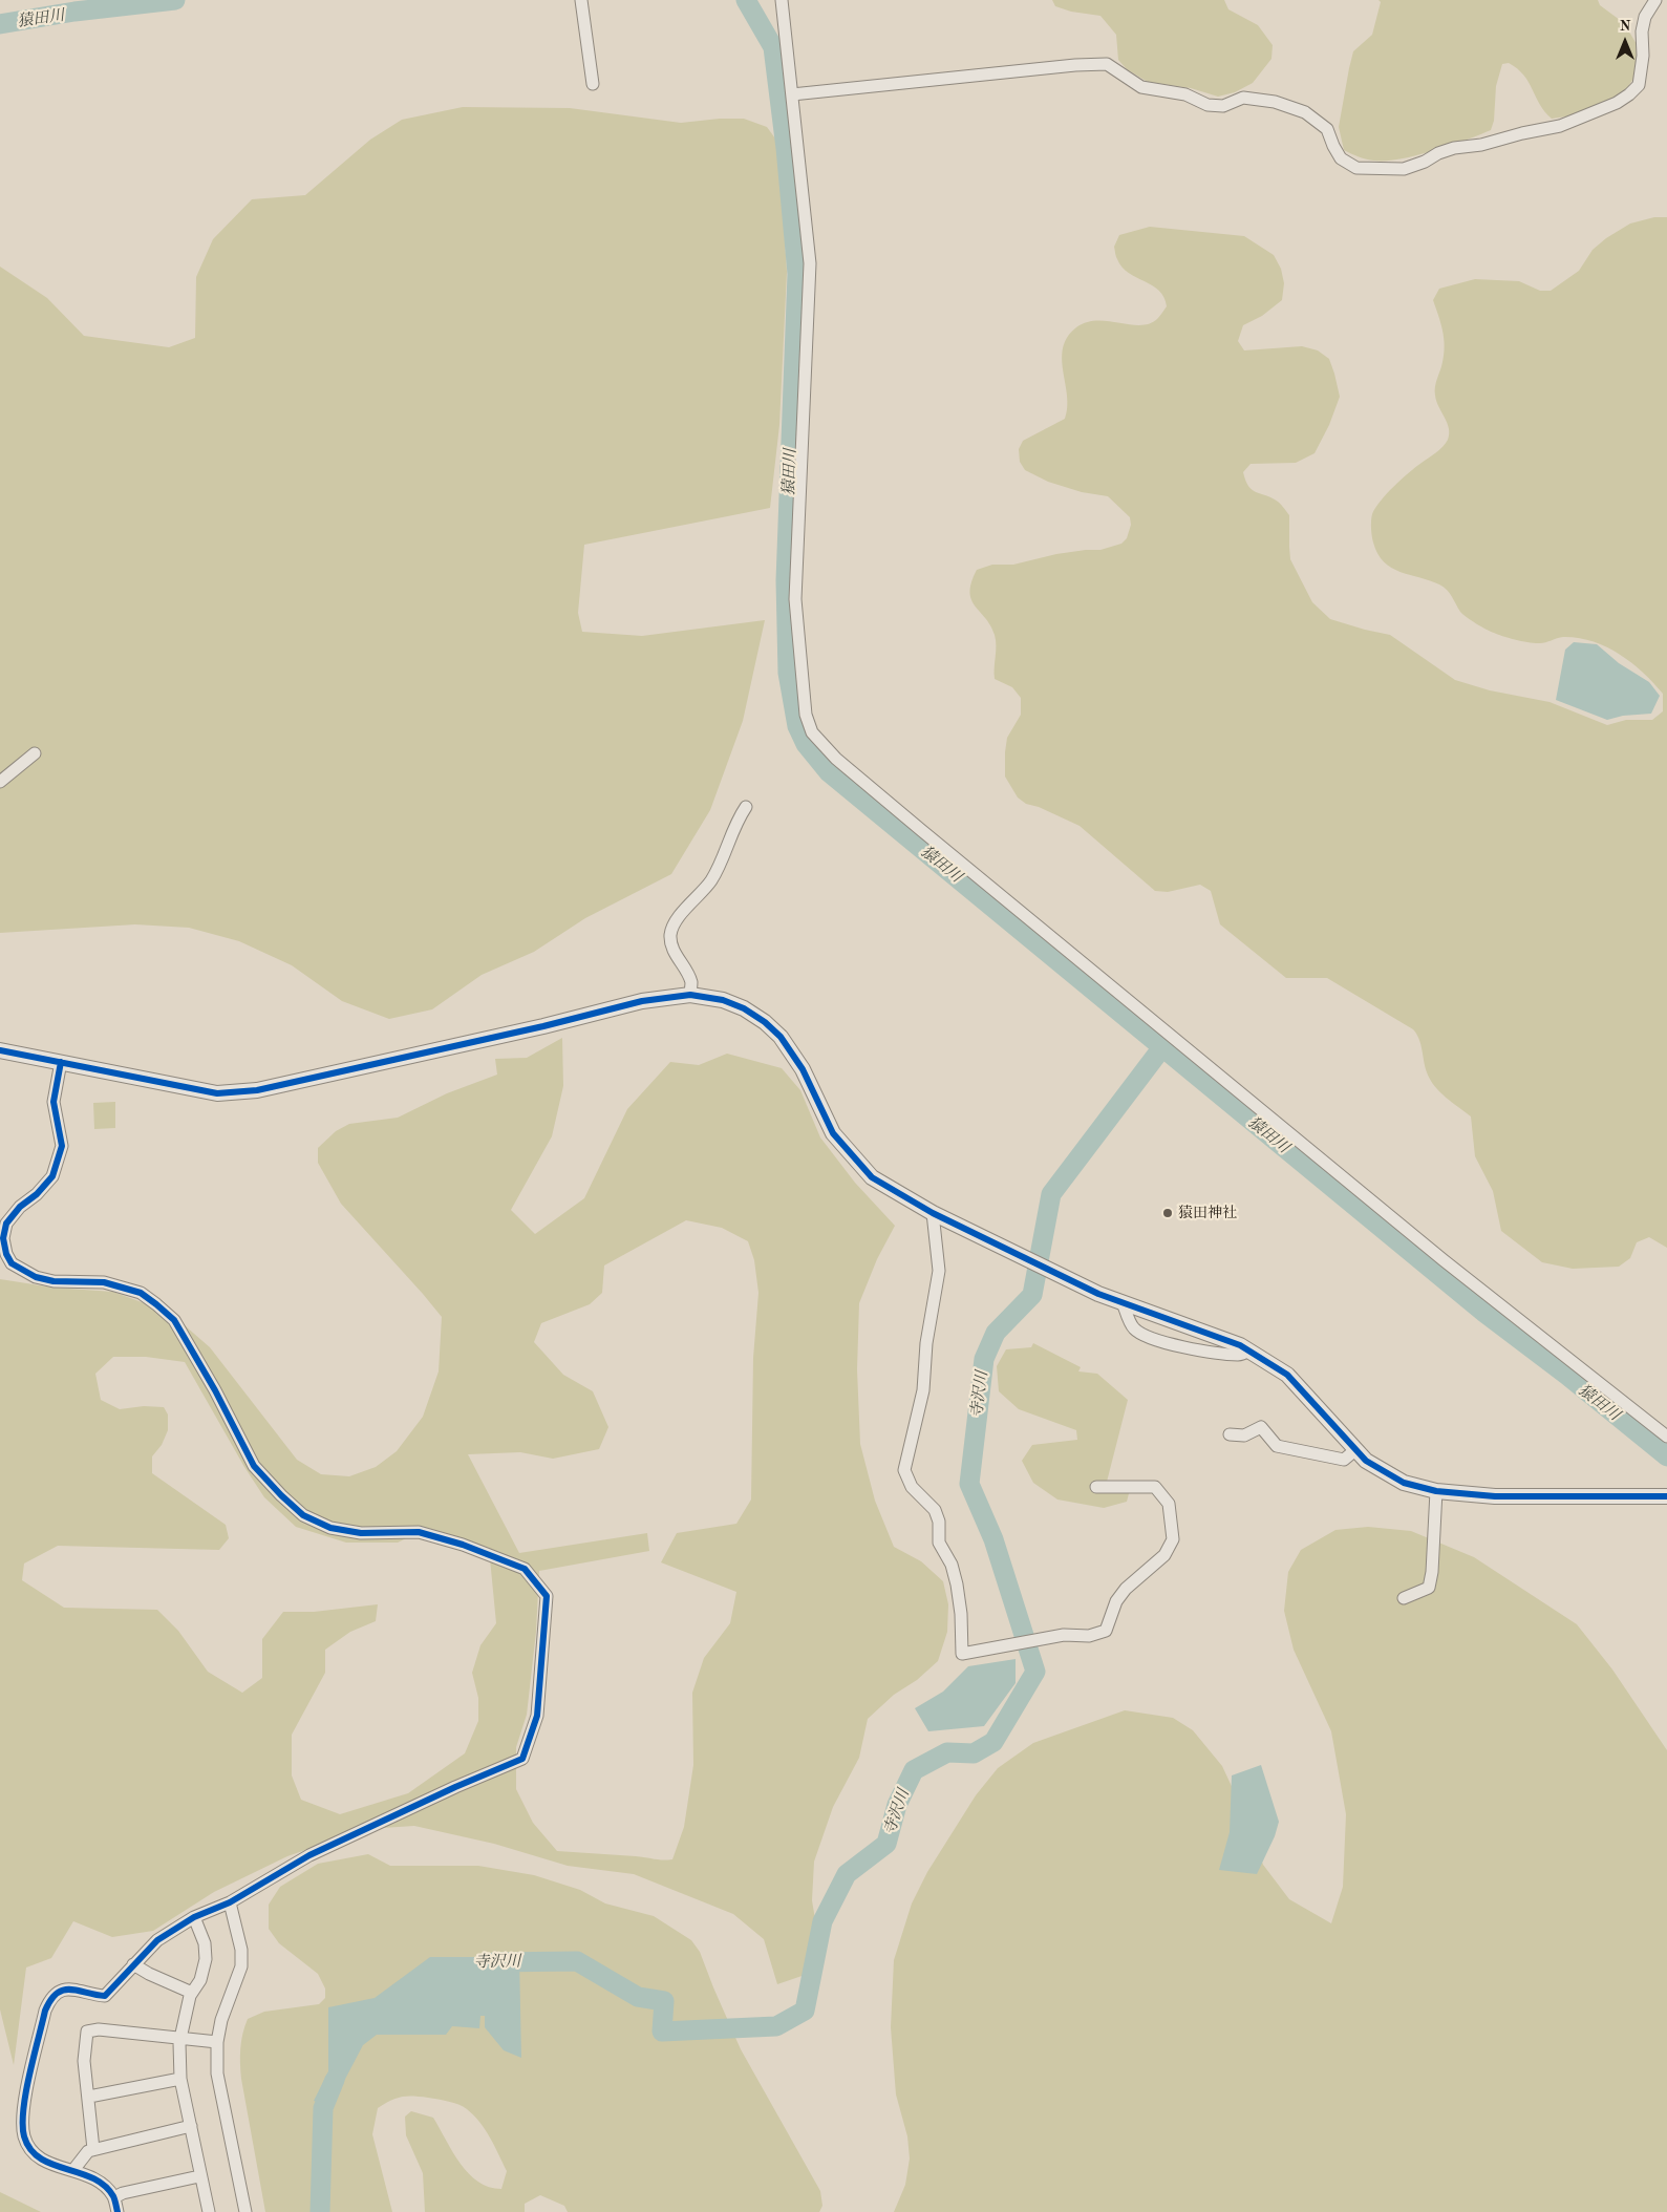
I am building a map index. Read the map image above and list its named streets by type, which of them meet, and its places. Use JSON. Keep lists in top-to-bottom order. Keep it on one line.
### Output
{"water":["猿田川","寺沢川"],"places":["猿田神社"],"north":"top"}
